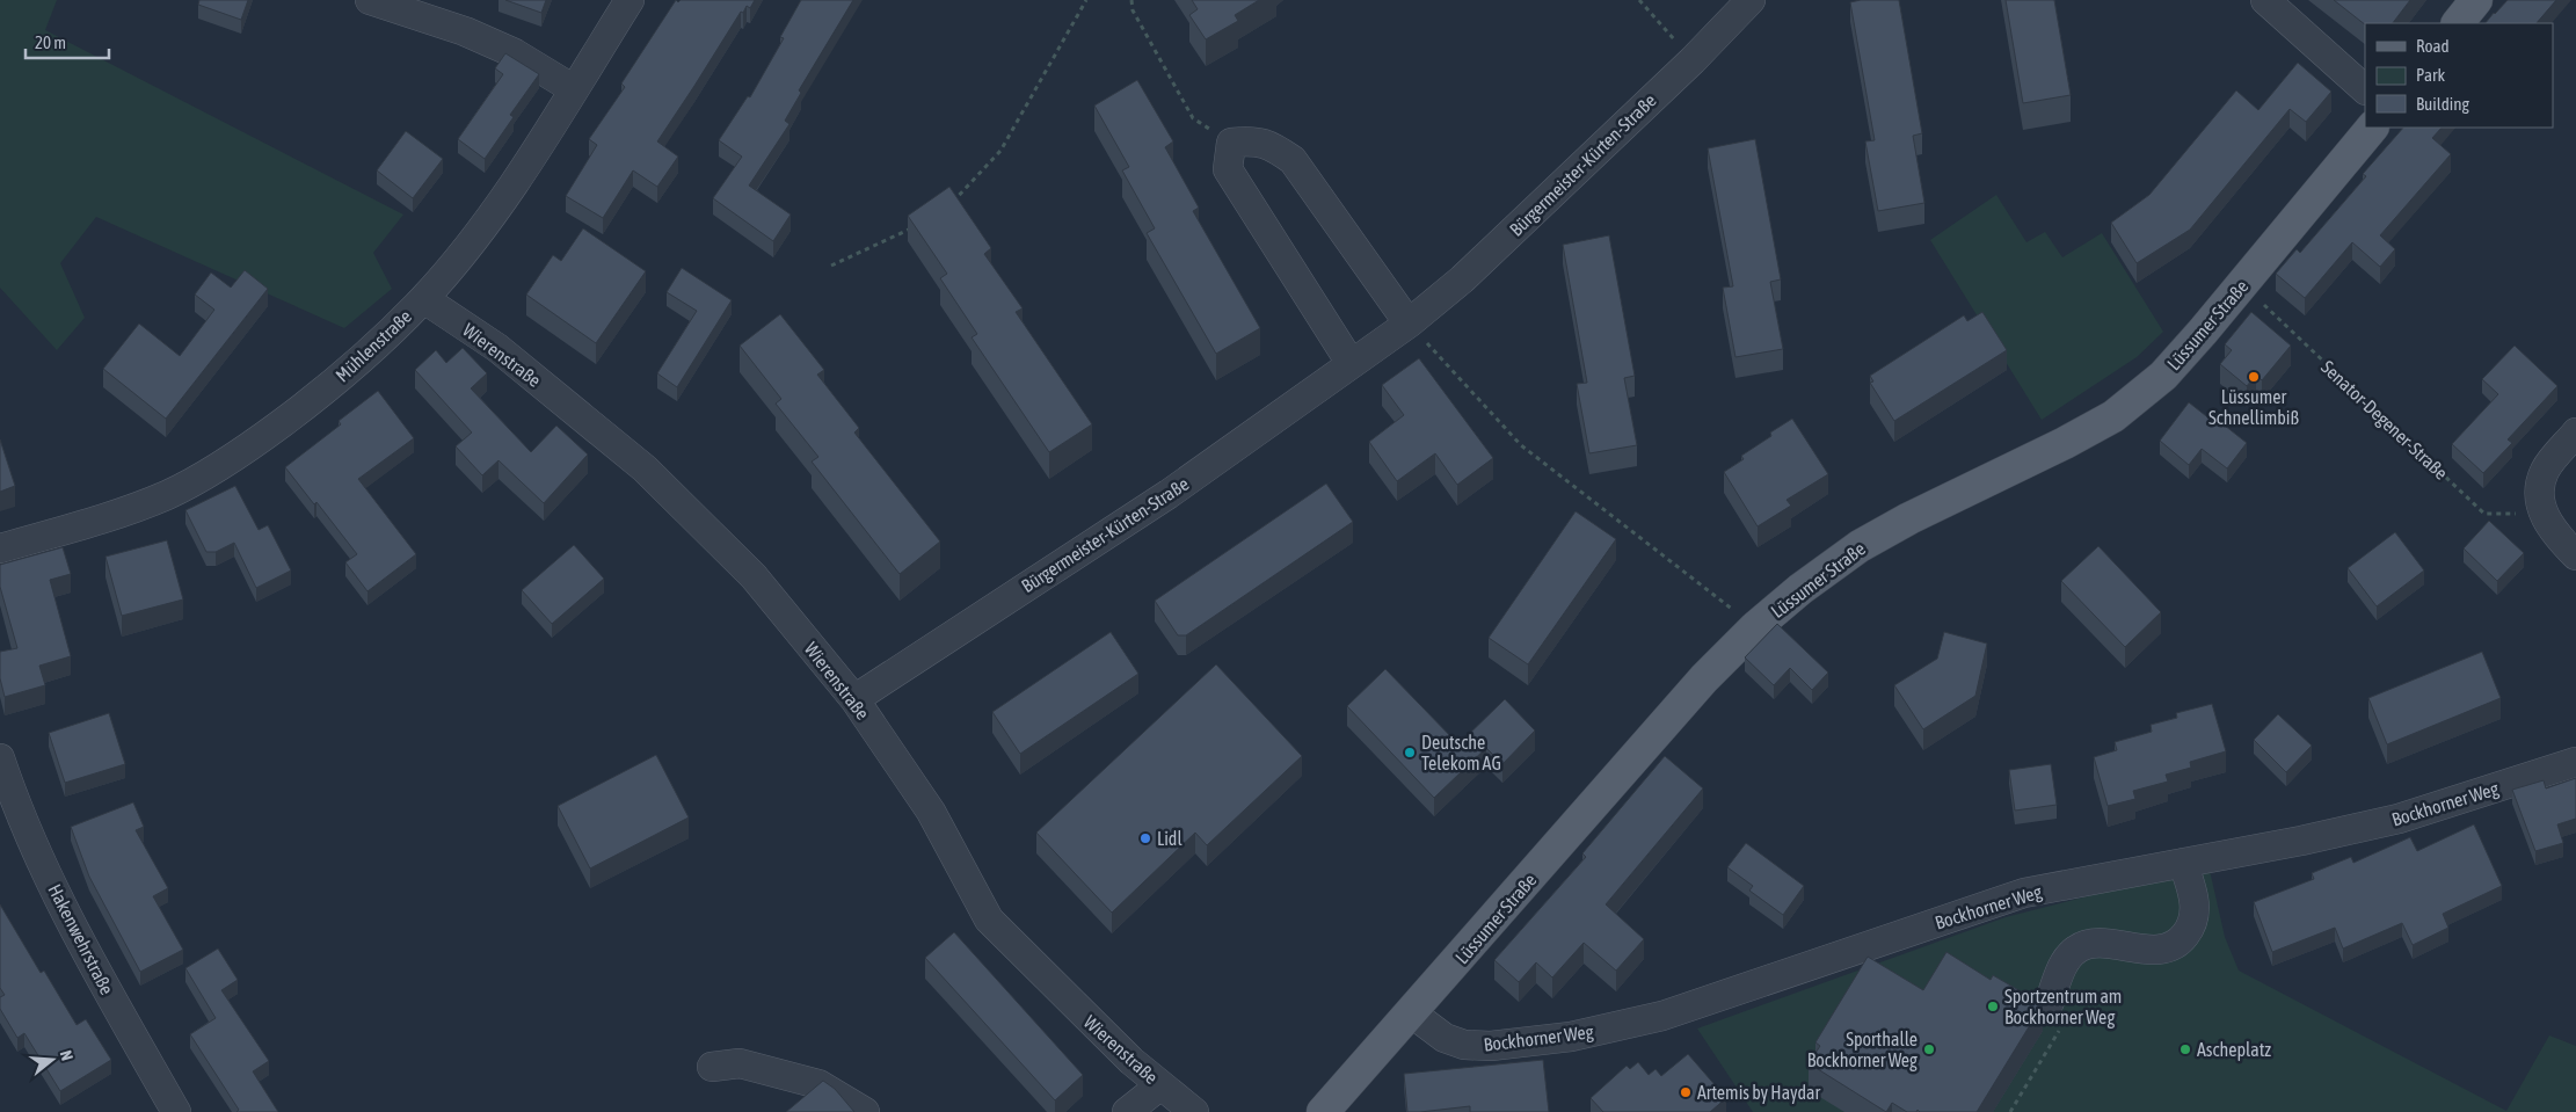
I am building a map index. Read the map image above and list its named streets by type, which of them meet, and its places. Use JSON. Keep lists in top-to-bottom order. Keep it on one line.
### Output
{"streets":{"main road":["Lüssumer Straße"],"street":["Bürgermeister-Kürten-Straße","Mühlenstraße","Wierenstraße","Bockhorner Weg","Hakenwehrstraße"],"path":["Senator-Degener-Straße"]},"crossings":[["Bürgermeister-Kürten-Straße","Wierenstraße"],["Lüssumer Straße","Senator-Degener-Straße"],["Lüssumer Straße","Bockhorner Weg"],["Mühlenstraße","Wierenstraße"]],"places":["Lüssumer Schnellimbiß","Deutsche Telekom AG","Lidl","Sportzentrum am Bockhorner Weg","Sporthalle Bockhorner Weg","Ascheplatz","Artemis by Haydar"],"legend":["Road","Park","Building"],"scale_bar":"20 m","north":"right"}
